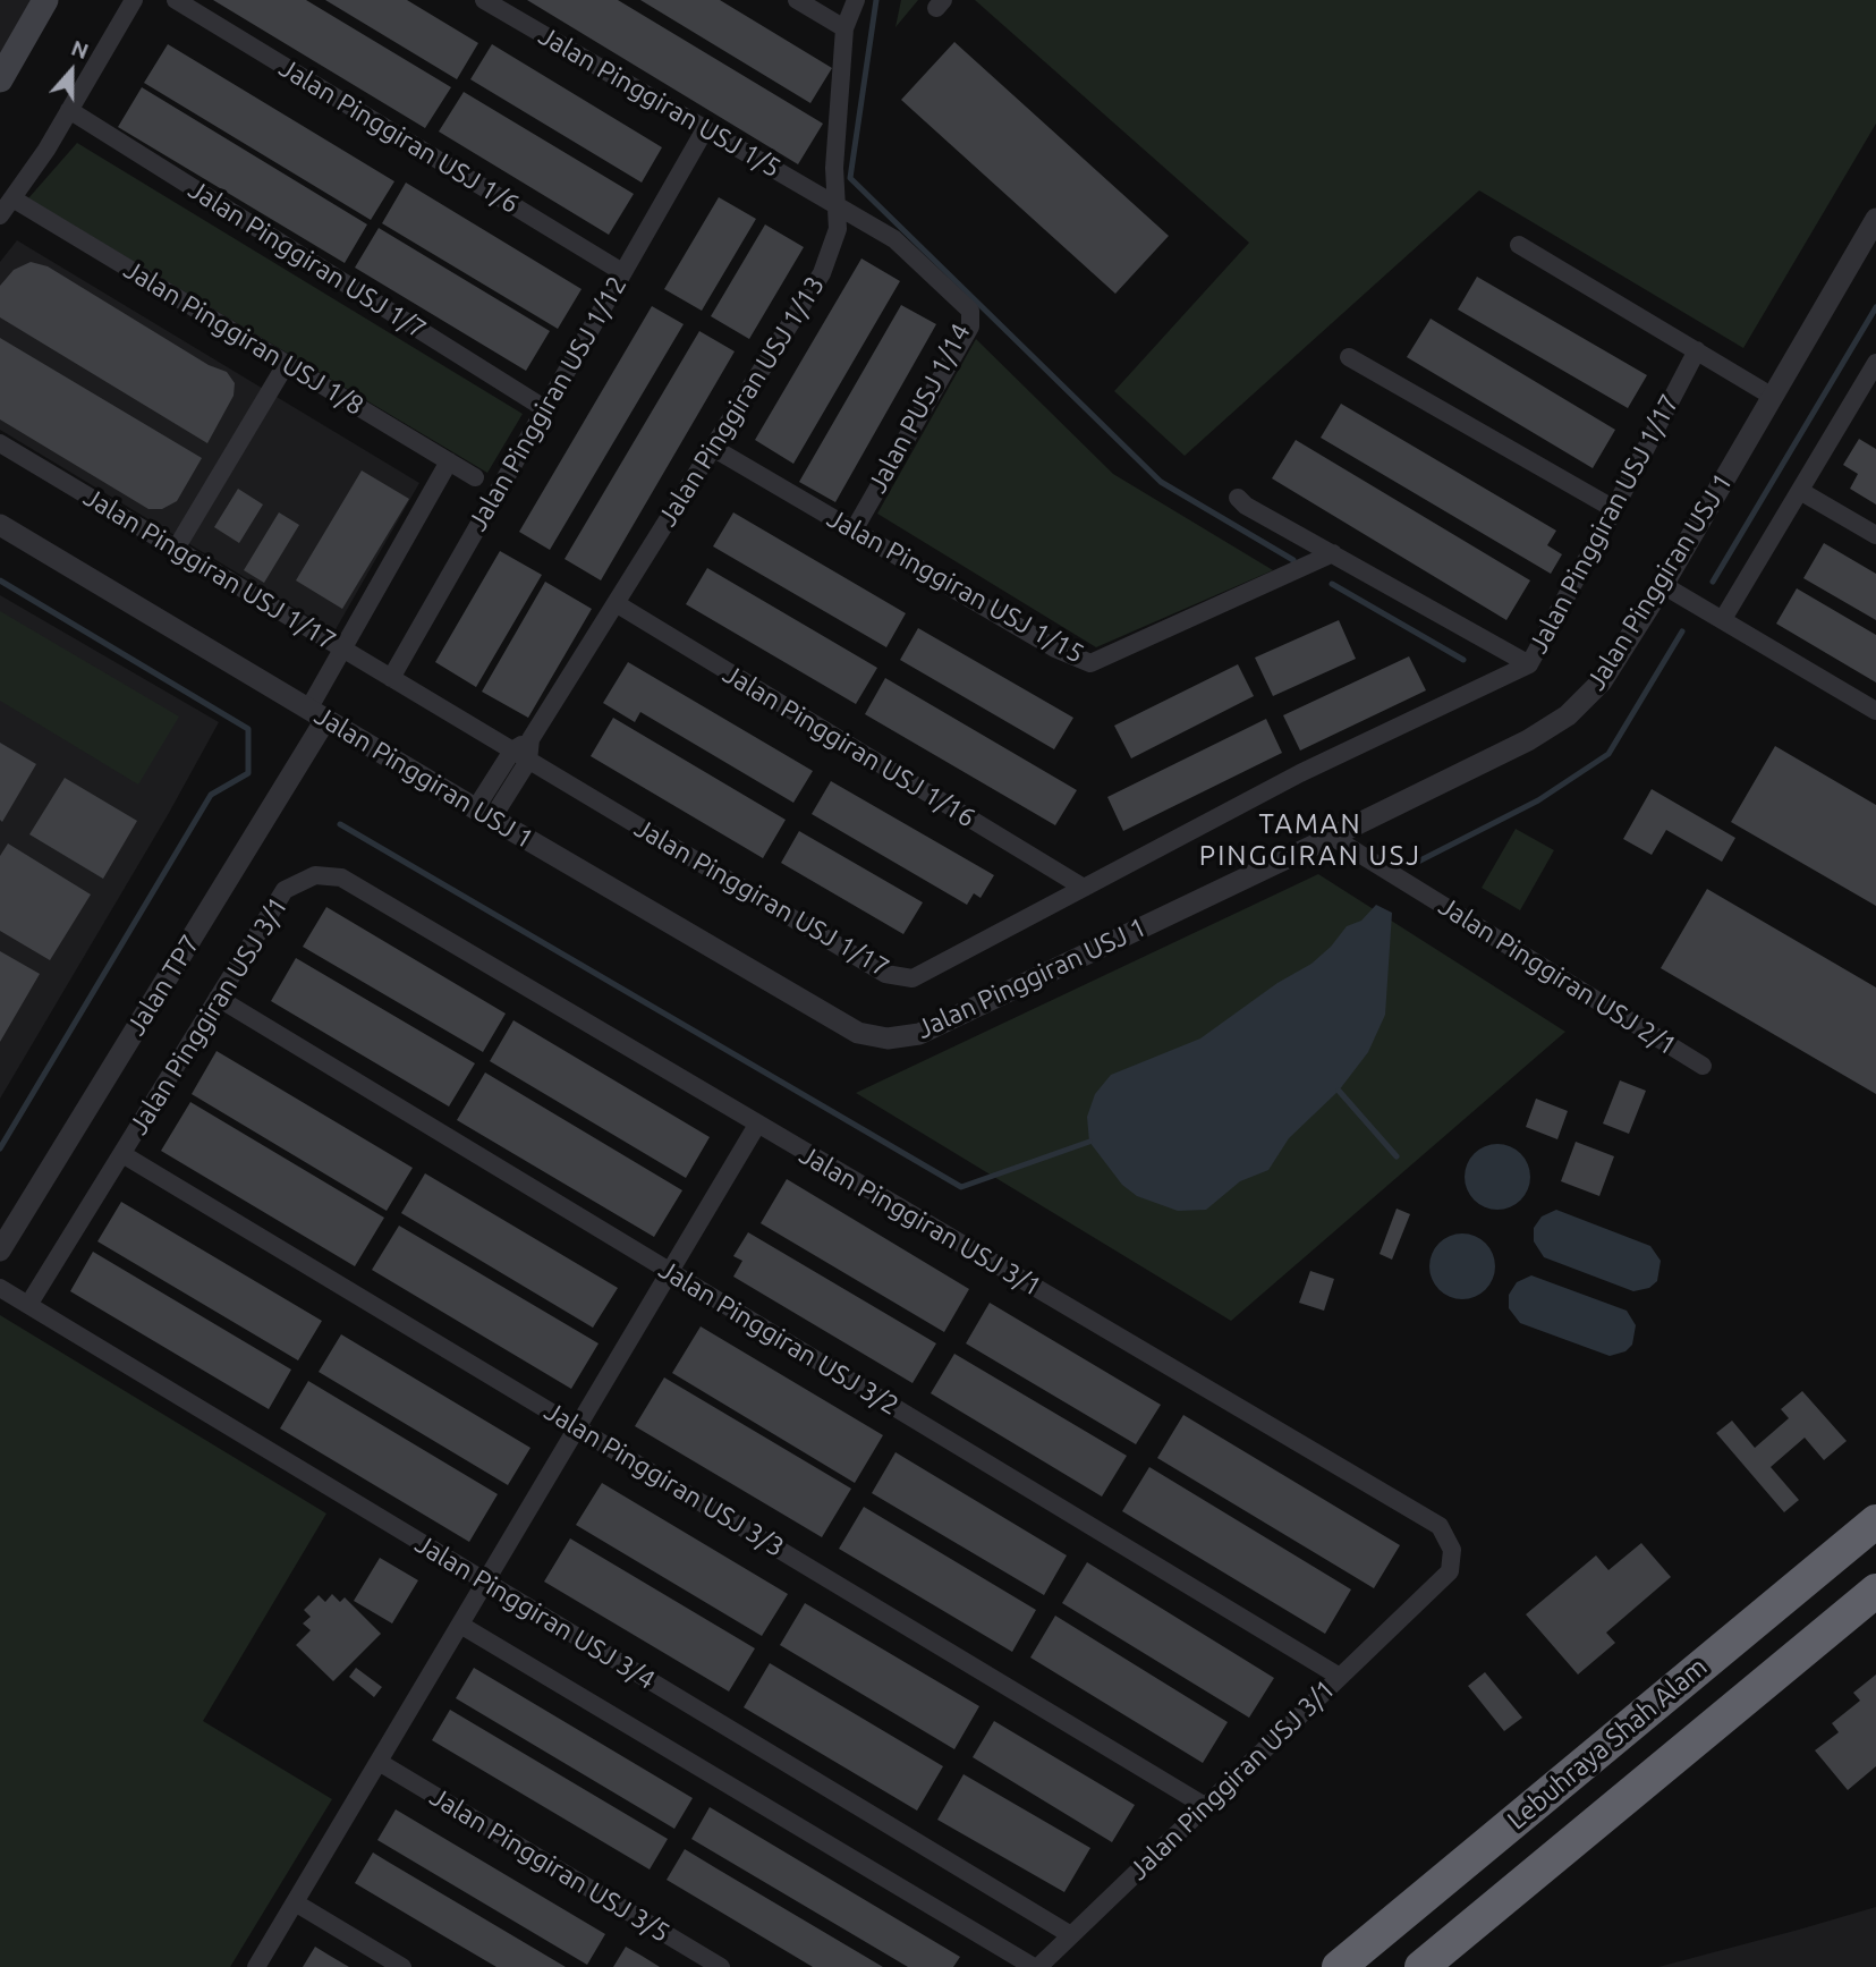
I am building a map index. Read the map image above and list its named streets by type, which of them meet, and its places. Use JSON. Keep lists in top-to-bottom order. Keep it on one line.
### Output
{"streets":{"highway":["Lebuhraya Shah Alam"],"street":["Jalan Pinggiran USJ 1/5","Jalan Pinggiran USJ 1/6","Jalan Pinggiran USJ 1/7","Jalan Pinggiran USJ 1/8","Jalan Pinggiran USJ 1/13","Jalan Pinggiran USJ 1/12","Jalan PUSJ 1/14","Jalan Pinggiran USJ 1/17","Jalan Pinggiran USJ 1","Jalan Pinggiran USJ 1/15","Jalan Pinggiran USJ 1/16","Jalan Pinggiran USJ 2/1","Jalan TP7","Jalan Pinggiran USJ 3/1","Jalan Pinggiran USJ 3/2","Jalan Pinggiran USJ 3/3","Jalan Pinggiran USJ 3/4","Jalan Pinggiran USJ 3/5"]},"crossings":[["Jalan Pinggiran USJ 1/5","Jalan Pinggiran USJ 1/13"],["Jalan Pinggiran USJ 1/5","Jalan Pinggiran USJ 1/12"],["Jalan Pinggiran USJ 1/5","Jalan PUSJ 1/14"],["Jalan Pinggiran USJ 1/6","Jalan Pinggiran USJ 1/12"],["Jalan Pinggiran USJ 1/7","Jalan Pinggiran USJ 1/12"],["Jalan Pinggiran USJ 1/13","Jalan PUSJ 1/14"],["Jalan Pinggiran USJ 1/13","Jalan Pinggiran USJ 1/17"],["Jalan Pinggiran USJ 1/13","Jalan Pinggiran USJ 1"],["Jalan Pinggiran USJ 1/13","Jalan Pinggiran USJ 1/15"],["Jalan Pinggiran USJ 1/13","Jalan Pinggiran USJ 1/16"],["Jalan Pinggiran USJ 1/12","Jalan Pinggiran USJ 1/17"],["Jalan PUSJ 1/14","Jalan Pinggiran USJ 1/15"],["Jalan Pinggiran USJ 1/17","Jalan Pinggiran USJ 1/16"],["Jalan Pinggiran USJ 1","Jalan Pinggiran USJ 2/1"],["Jalan Pinggiran USJ 1","Jalan TP7"],["Jalan Pinggiran USJ 3/1","Jalan Pinggiran USJ 3/2"],["Jalan Pinggiran USJ 3/1","Jalan Pinggiran USJ 3/3"],["Jalan Pinggiran USJ 3/1","Jalan Pinggiran USJ 3/4"]],"districts":["TAMAN PINGGIRAN USJ"],"north":"top"}
